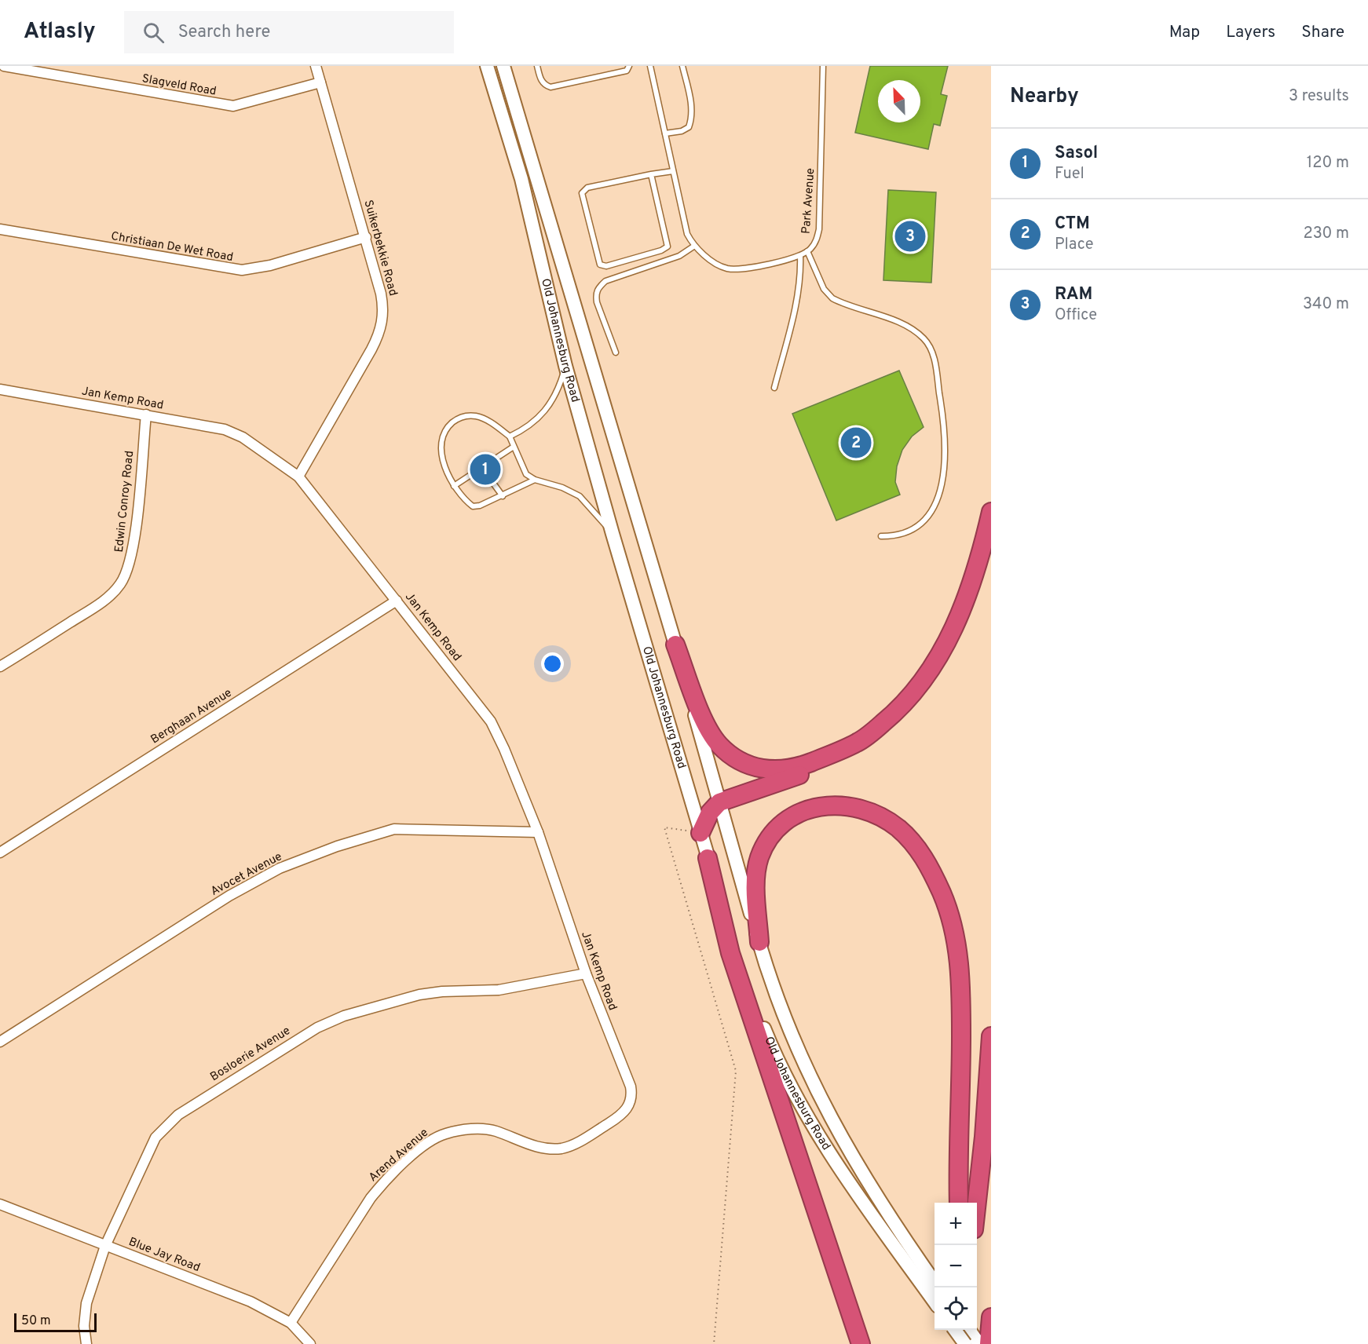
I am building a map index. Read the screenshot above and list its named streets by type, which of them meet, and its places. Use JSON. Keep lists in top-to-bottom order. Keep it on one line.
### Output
{"streets":{"main road":["Old Johannesburg Road"],"street":["Slagveld Road","Christiaan De Wet Road","Suikerbekkie Road","Jan Kemp Road","Edwin Conroy Road","Berghaan Avenue","Avocet Avenue","Bosloerie Avenue","Arend Avenue","Blue Jay Road"],"lane":["Park Avenue"]},"crossings":[["Slagveld Road","Suikerbekkie Road"],["Christiaan De Wet Road","Suikerbekkie Road"],["Suikerbekkie Road","Jan Kemp Road"],["Jan Kemp Road","Edwin Conroy Road"],["Jan Kemp Road","Berghaan Avenue"],["Jan Kemp Road","Avocet Avenue"],["Jan Kemp Road","Bosloerie Avenue"],["Jan Kemp Road","Arend Avenue"],["Bosloerie Avenue","Blue Jay Road"],["Arend Avenue","Blue Jay Road"]],"scale_bar":"50 m","north":"top left","page":{"header":"Atlasly","search":"Search here","nav":["Map","Layers","Share"],"heading":["Nearby","3 results"],"list":[{"mark":"1","name":"Sasol","note":"Fuel","value":"120 m"},{"mark":"2","name":"CTM","note":"Place","value":"230 m"},{"mark":"3","name":"RAM","note":"Office","value":"340 m"}],"pins":["3","2","1"],"map_buttons":["+","−"],"scale":"50 m"}}
